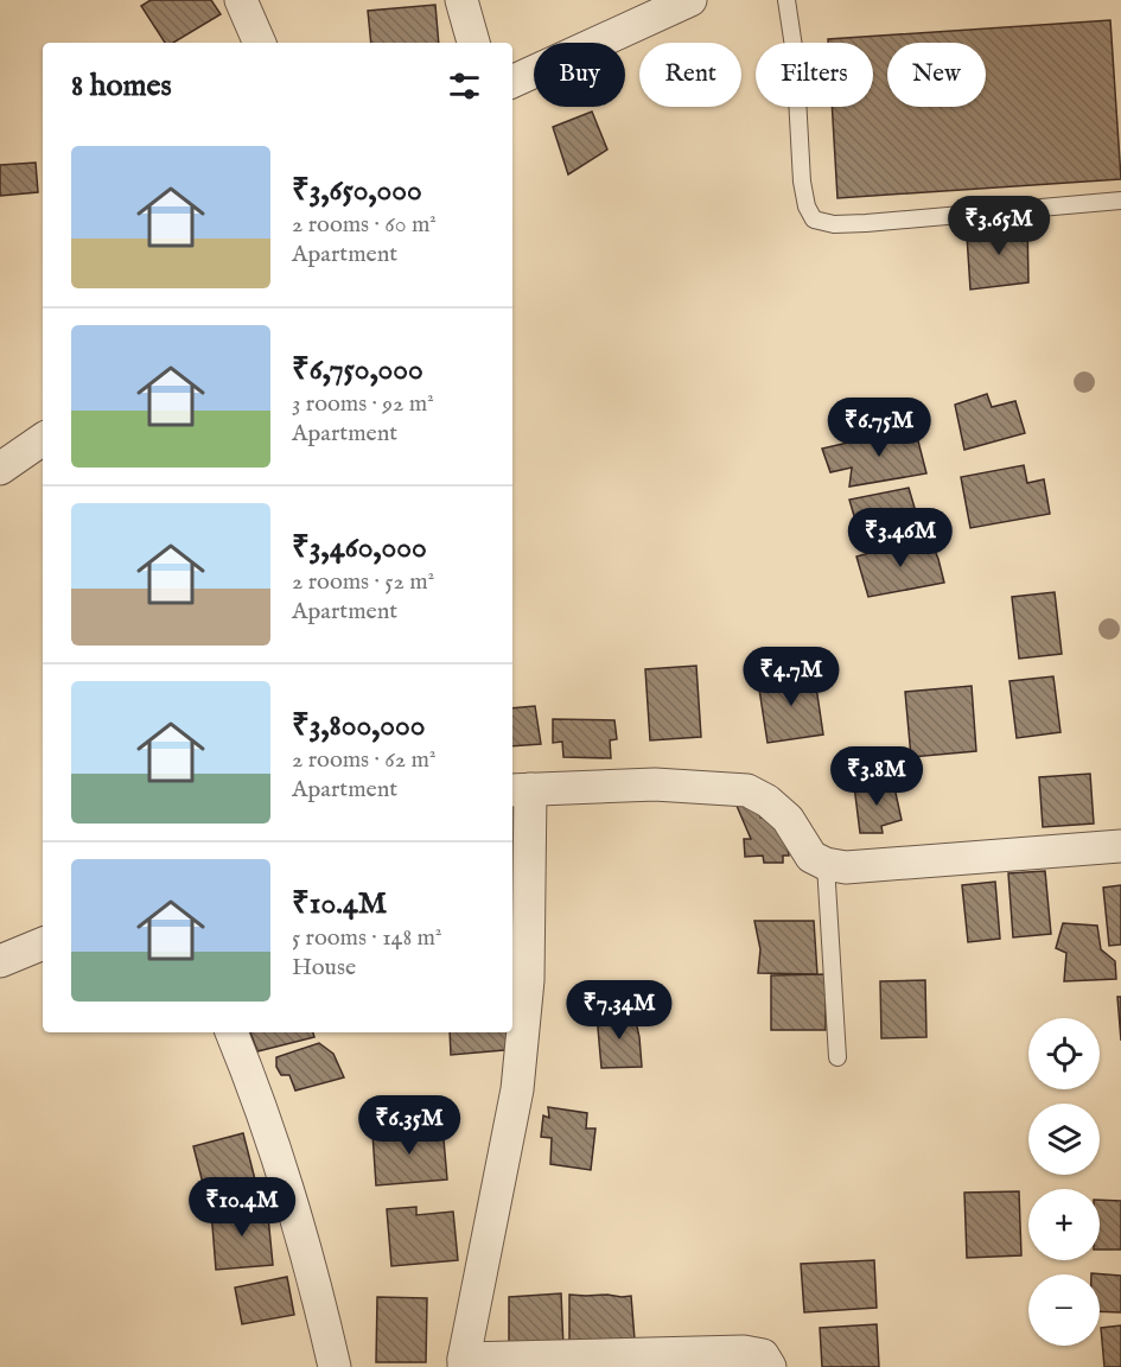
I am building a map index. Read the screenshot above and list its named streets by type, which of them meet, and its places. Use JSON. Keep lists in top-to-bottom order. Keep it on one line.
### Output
{"page":{"chip":["Buy","Rent","Filters","New"],"heading":"8 homes","list":[{"name":"₹3,650,000","note":"2 rooms · 60 m² · Apartment"},{"name":"₹6,750,000","note":"3 rooms · 92 m² · Apartment"},{"name":"₹3,460,000","note":"2 rooms · 52 m² · Apartment"},{"name":"₹3,800,000","note":"2 rooms · 62 m² · Apartment"},{"name":"₹10.4M","note":"5 rooms · 148 m² · House"}],"price":["₹3.65M","₹6.75M","₹3.46M","₹4.7M","₹3.8M","₹7.34M","₹6.35M","₹10.4M"],"map_buttons":["+","−"]}}
